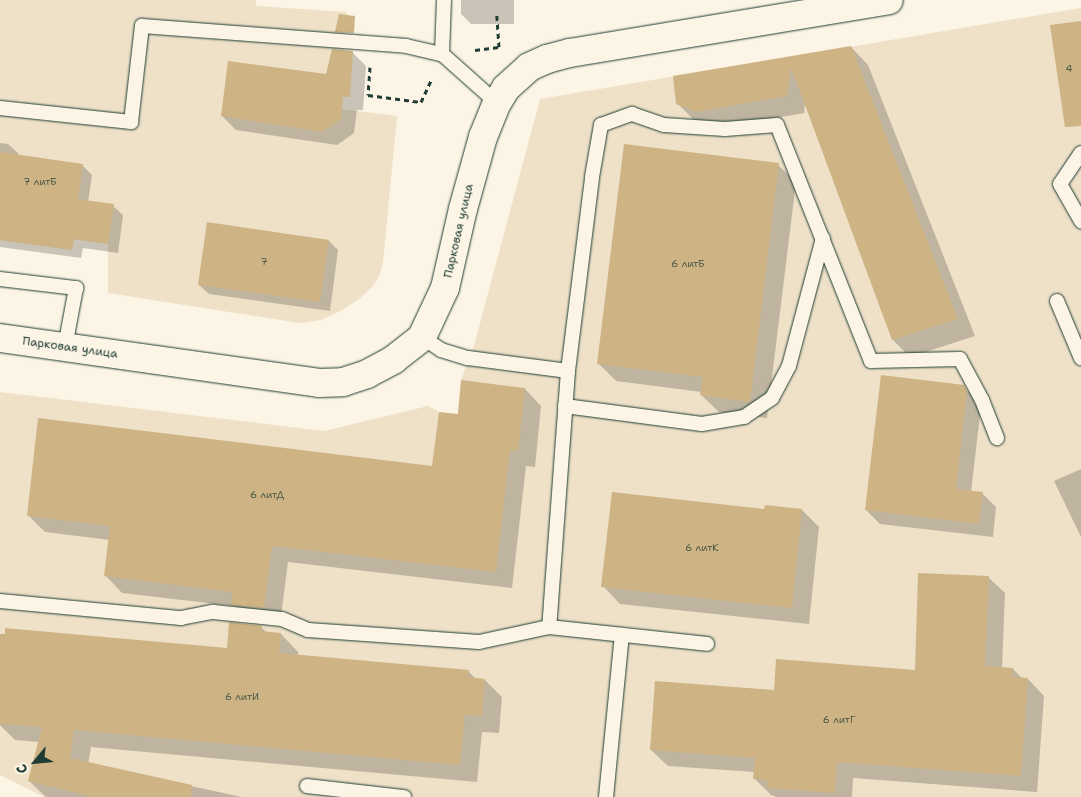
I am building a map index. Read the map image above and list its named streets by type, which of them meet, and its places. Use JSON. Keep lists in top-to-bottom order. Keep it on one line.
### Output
{"streets":{"street":["Парковая улица"]},"house_numbers":["4","7 литБ","7","6 литБ","6 литД","6 литК","6 литИ","6 литГ"],"north":"bottom left"}
